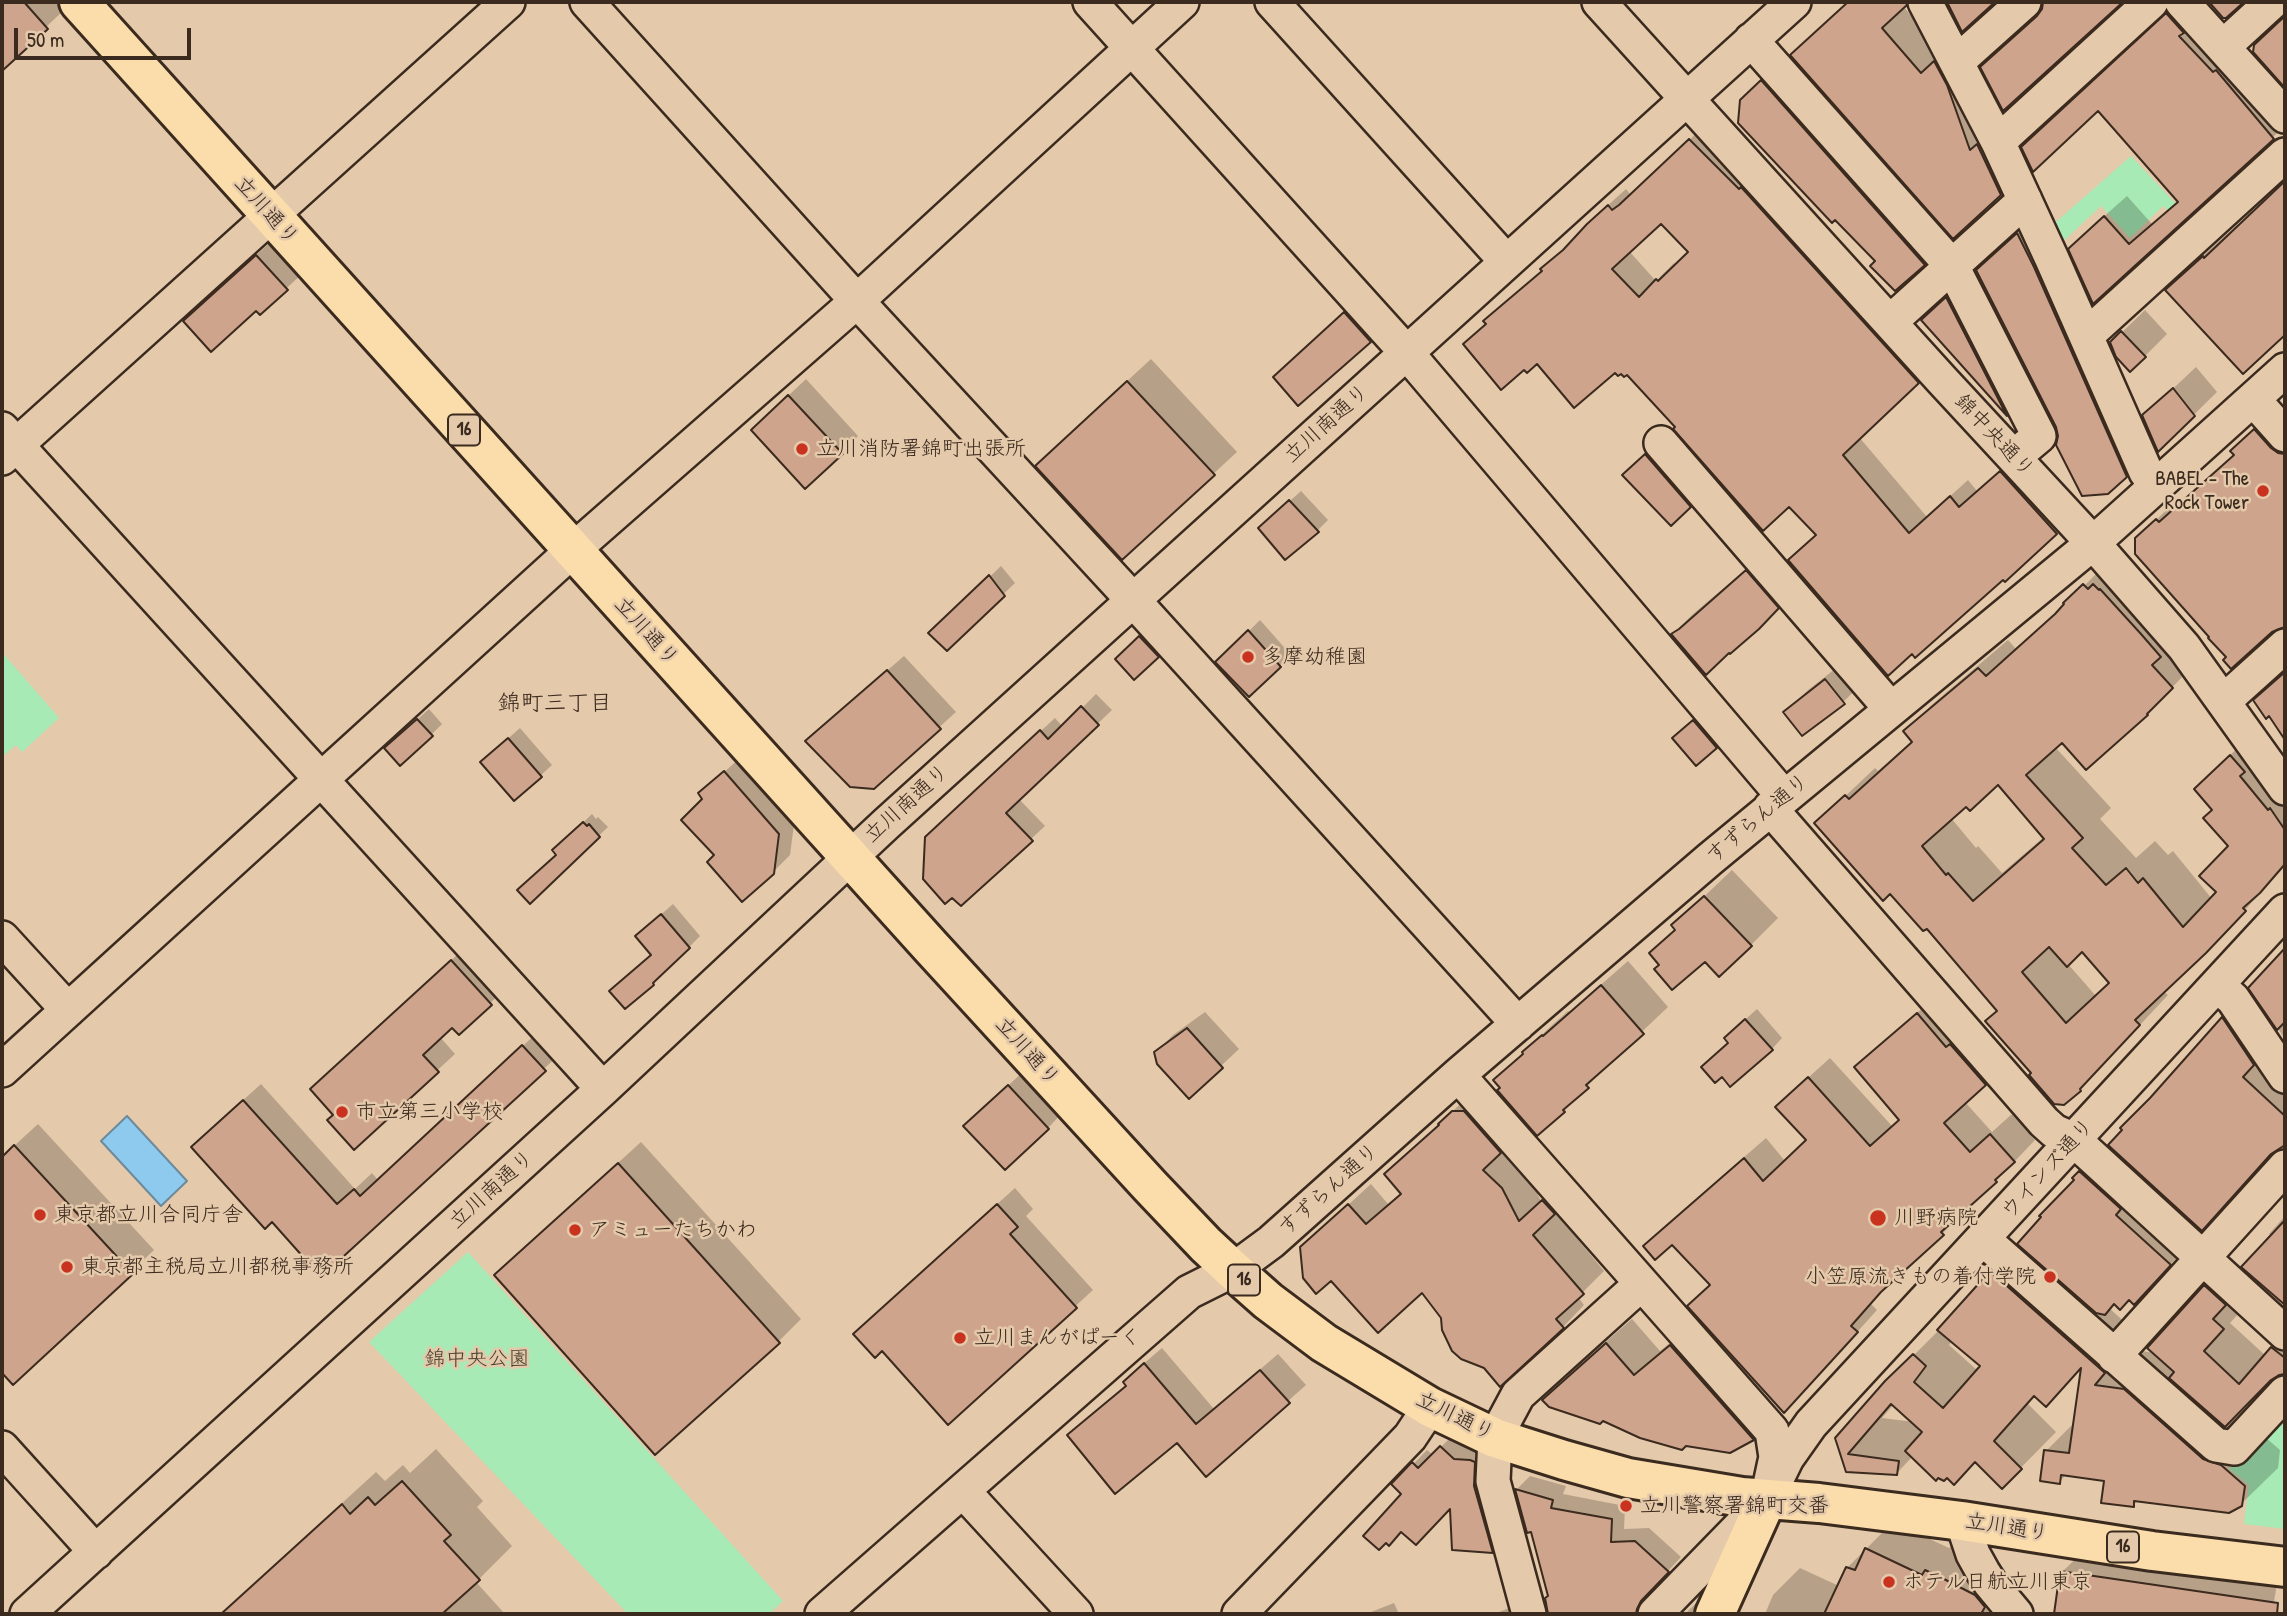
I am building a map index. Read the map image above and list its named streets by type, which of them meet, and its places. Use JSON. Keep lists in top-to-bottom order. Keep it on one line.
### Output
{"streets":{"main road":["立川通り","16"],"street":["立川南通り","錦中央通り","すずらん通り","ウインズ通り"]},"crossings":[["立川通り","立川南通り"],["立川通り","すずらん通り"],["立川通り","ウインズ通り"],["立川南通り","錦中央通り"],["錦中央通り","すずらん通り"]],"districts":["錦町三丁目"],"parks":["錦中央公園"],"places":["立川消防署錦町出張所","BABEL - The Rock Tower","多摩幼稚園","市立第三小学校","東京都立川合同庁舎","川野病院","アミューたちかわ","東京都主税局立川都税事務所","小笠原流きもの着付学院","立川まんがぱーく","立川警察署錦町交番","ホテル日航立川東京"],"scale_bar":"50 m"}
